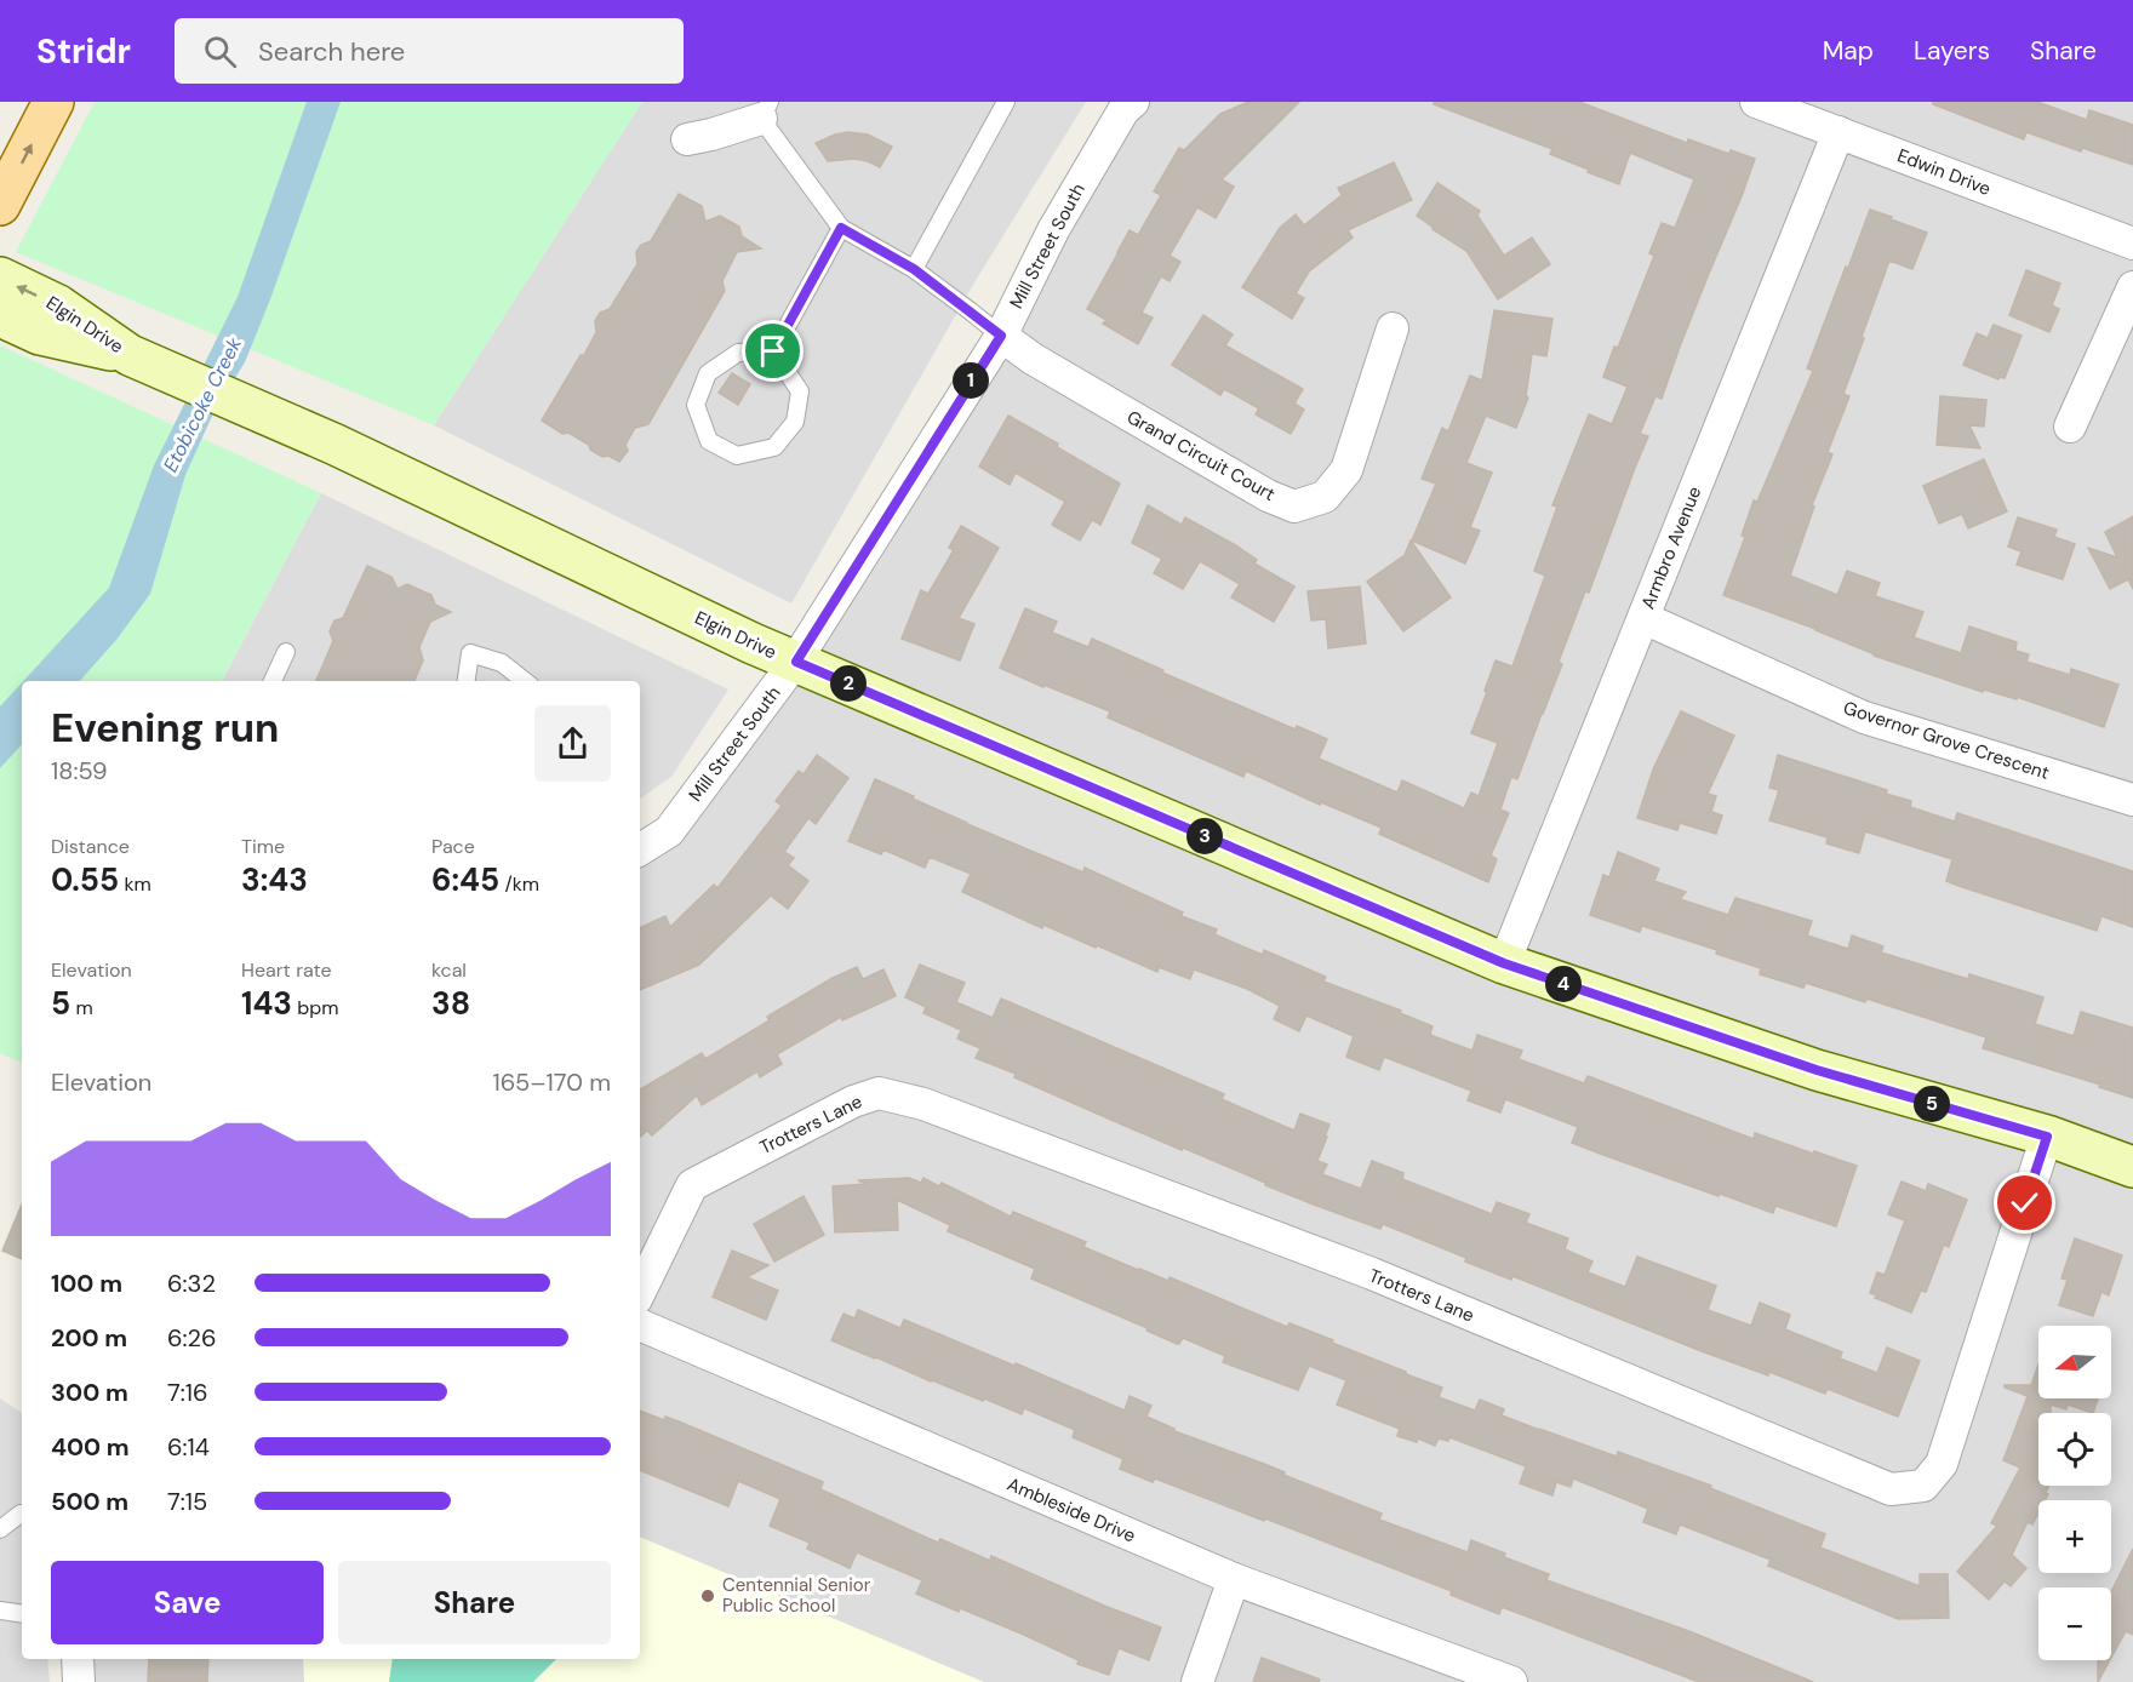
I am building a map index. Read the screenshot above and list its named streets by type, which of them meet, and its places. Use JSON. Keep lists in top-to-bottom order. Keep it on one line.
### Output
{"streets":{"street":["Edwin Drive","Mill Street South","Elgin Drive","Grand Circuit Court","Armbro Avenue","Governor Grove Crescent","Trotters Lane","Ambleside Drive"]},"crossings":[["Edwin Drive","Armbro Avenue"],["Mill Street South","Elgin Drive"],["Mill Street South","Grand Circuit Court"],["Elgin Drive","Armbro Avenue"],["Elgin Drive","Trotters Lane"],["Armbro Avenue","Governor Grove Crescent"]],"water":["Etobicoke Creek"],"places":["Centennial Senior Public School"],"north":"left","page":{"header":"Stridr","search":"Search here","nav":["Map","Layers","Share"],"pins":["1","2","3","4","5"],"heading":["Evening run","18:59"],"stats":[["Distance","0.55 km"],["Time","3:43"],["Pace","6:45 /km"],["Elevation","5 m"],["Heart rate","143 bpm"],["kcal","38"]],"chart":["Elevation","165–170 m"],"list":[{"name":"100 m","note":"6:32"},{"name":"200 m","note":"6:26"},{"name":"300 m","note":"7:16"},{"name":"400 m","note":"6:14"},{"name":"500 m","note":"7:15"}],"map_buttons":["+","−"],"buttons":["Save","Share"]}}
